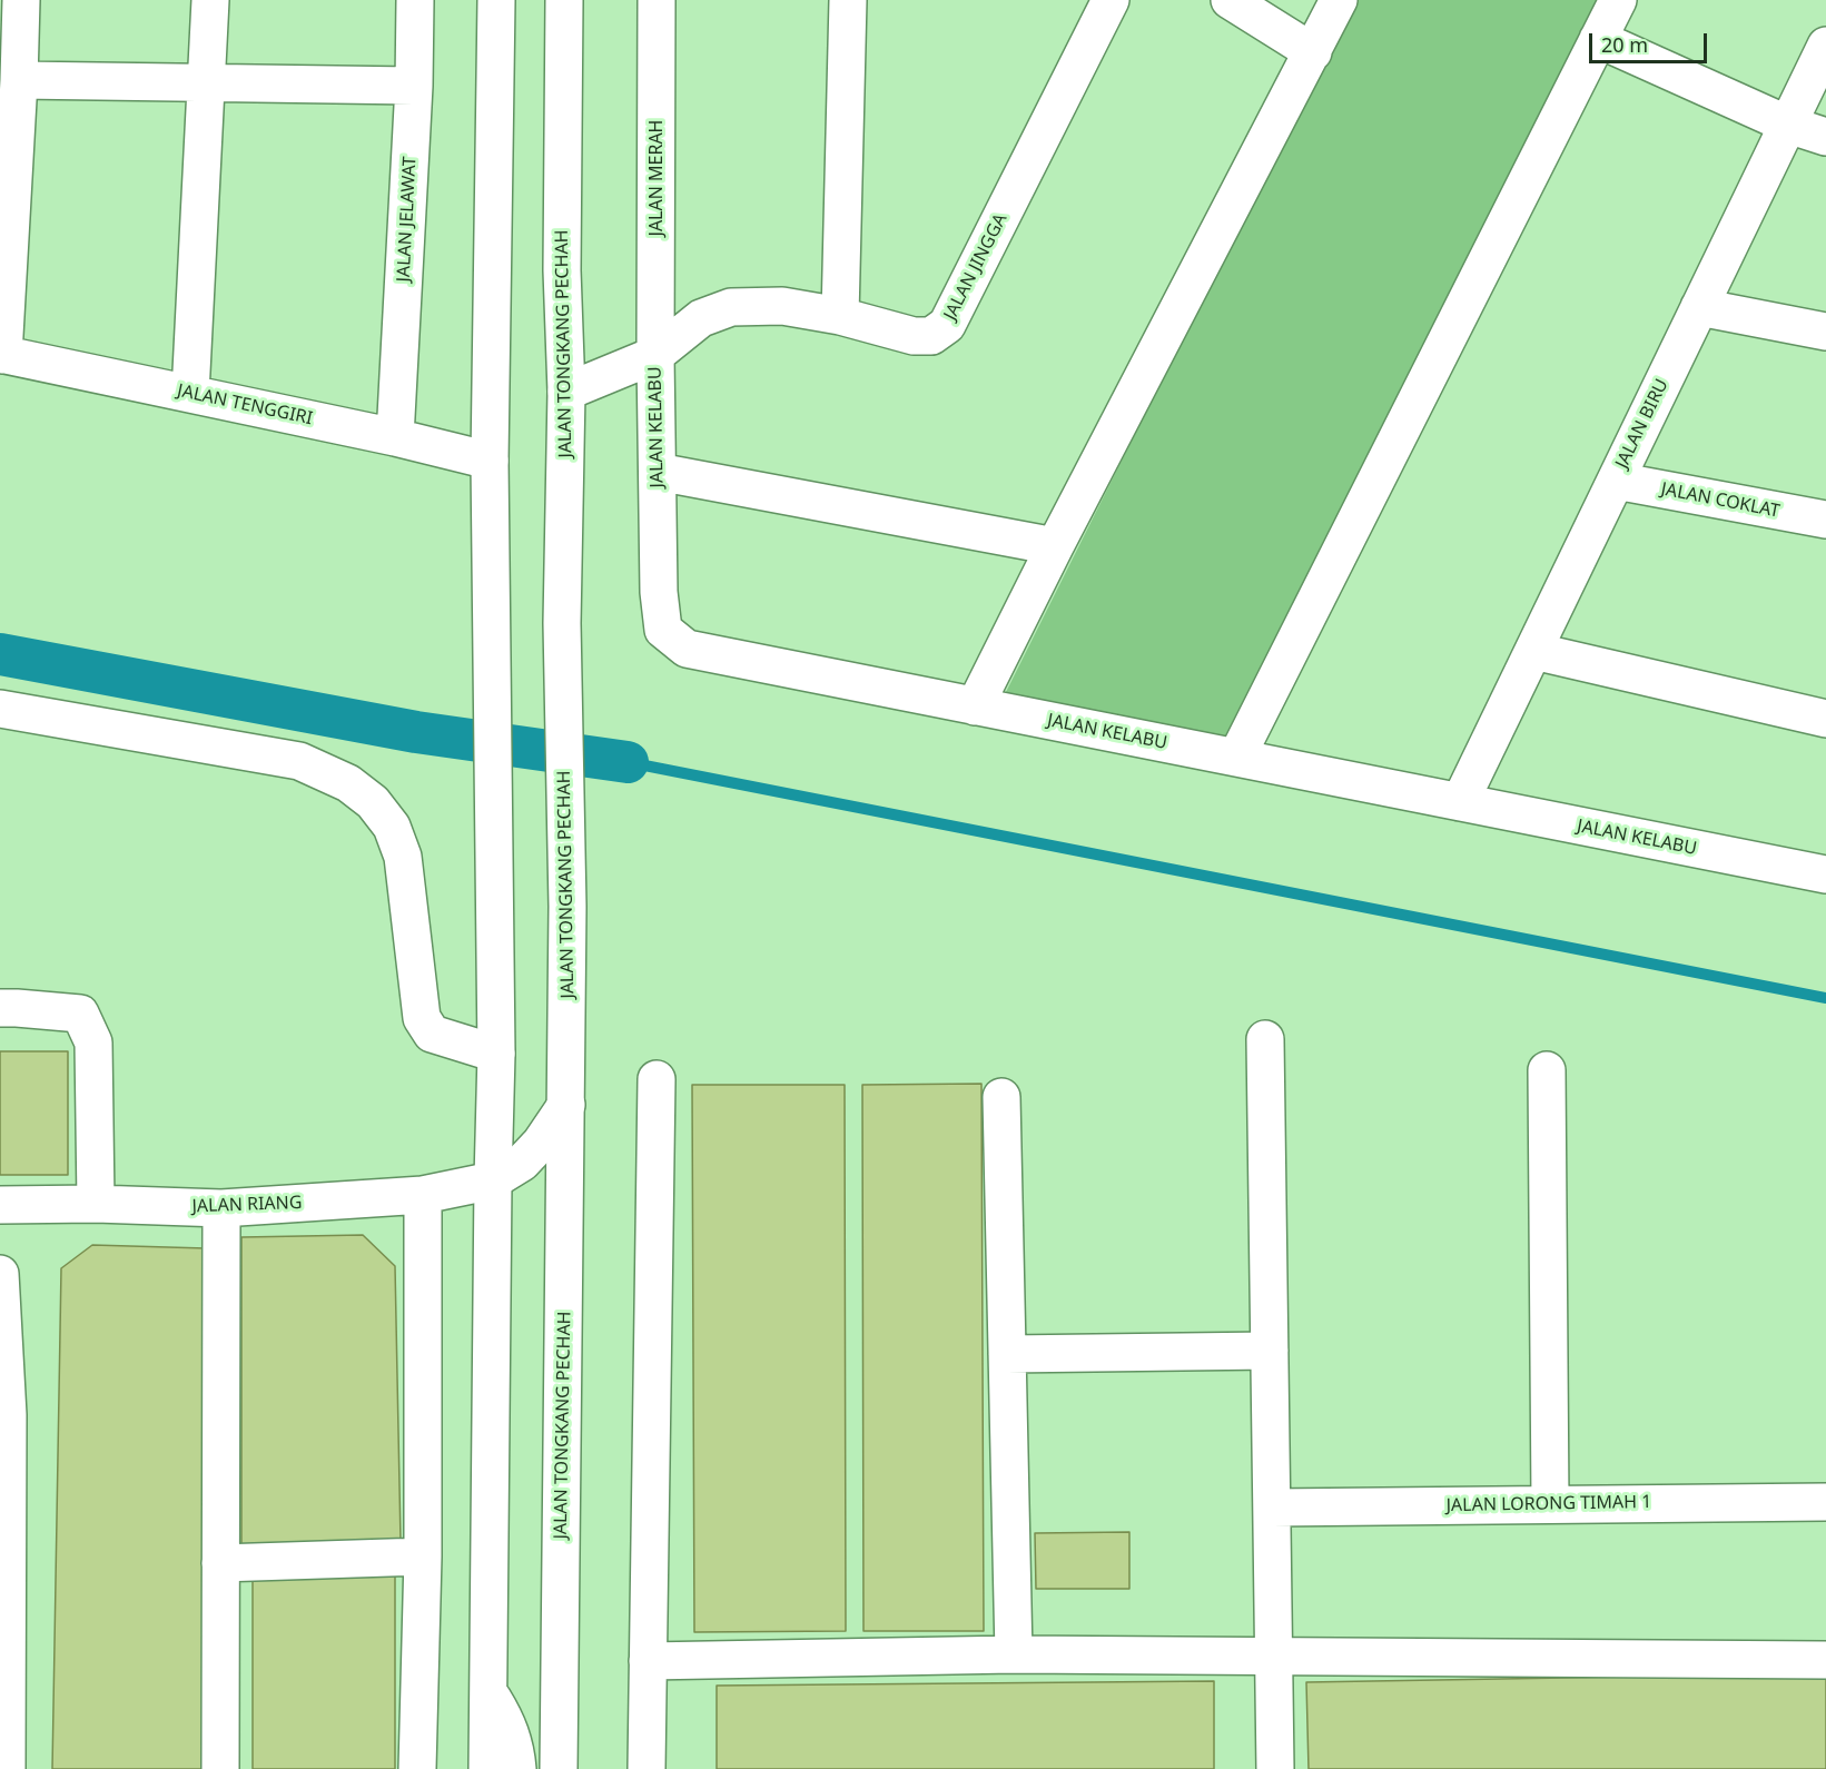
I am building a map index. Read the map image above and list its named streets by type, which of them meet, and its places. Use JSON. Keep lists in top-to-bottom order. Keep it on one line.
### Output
{"streets":{"street":["JALAN MERAH","JALAN JELAWAT","JALAN JINGGA","JALAN TONGKANG PECHAH","JALAN TENGGIRI","JALAN BIRU","JALAN KELABU","JALAN COKLAT","JALAN RIANG","JALAN LORONG TIMAH 1"]},"crossings":[["JALAN MERAH","JALAN JINGGA"],["JALAN MERAH","JALAN KELABU"],["JALAN JELAWAT","JALAN TENGGIRI"],["JALAN JINGGA","JALAN TONGKANG PECHAH"],["JALAN JINGGA","JALAN KELABU"],["JALAN TONGKANG PECHAH","JALAN RIANG"],["JALAN BIRU","JALAN KELABU"],["JALAN BIRU","JALAN COKLAT"]],"scale_bar":"20 m"}
